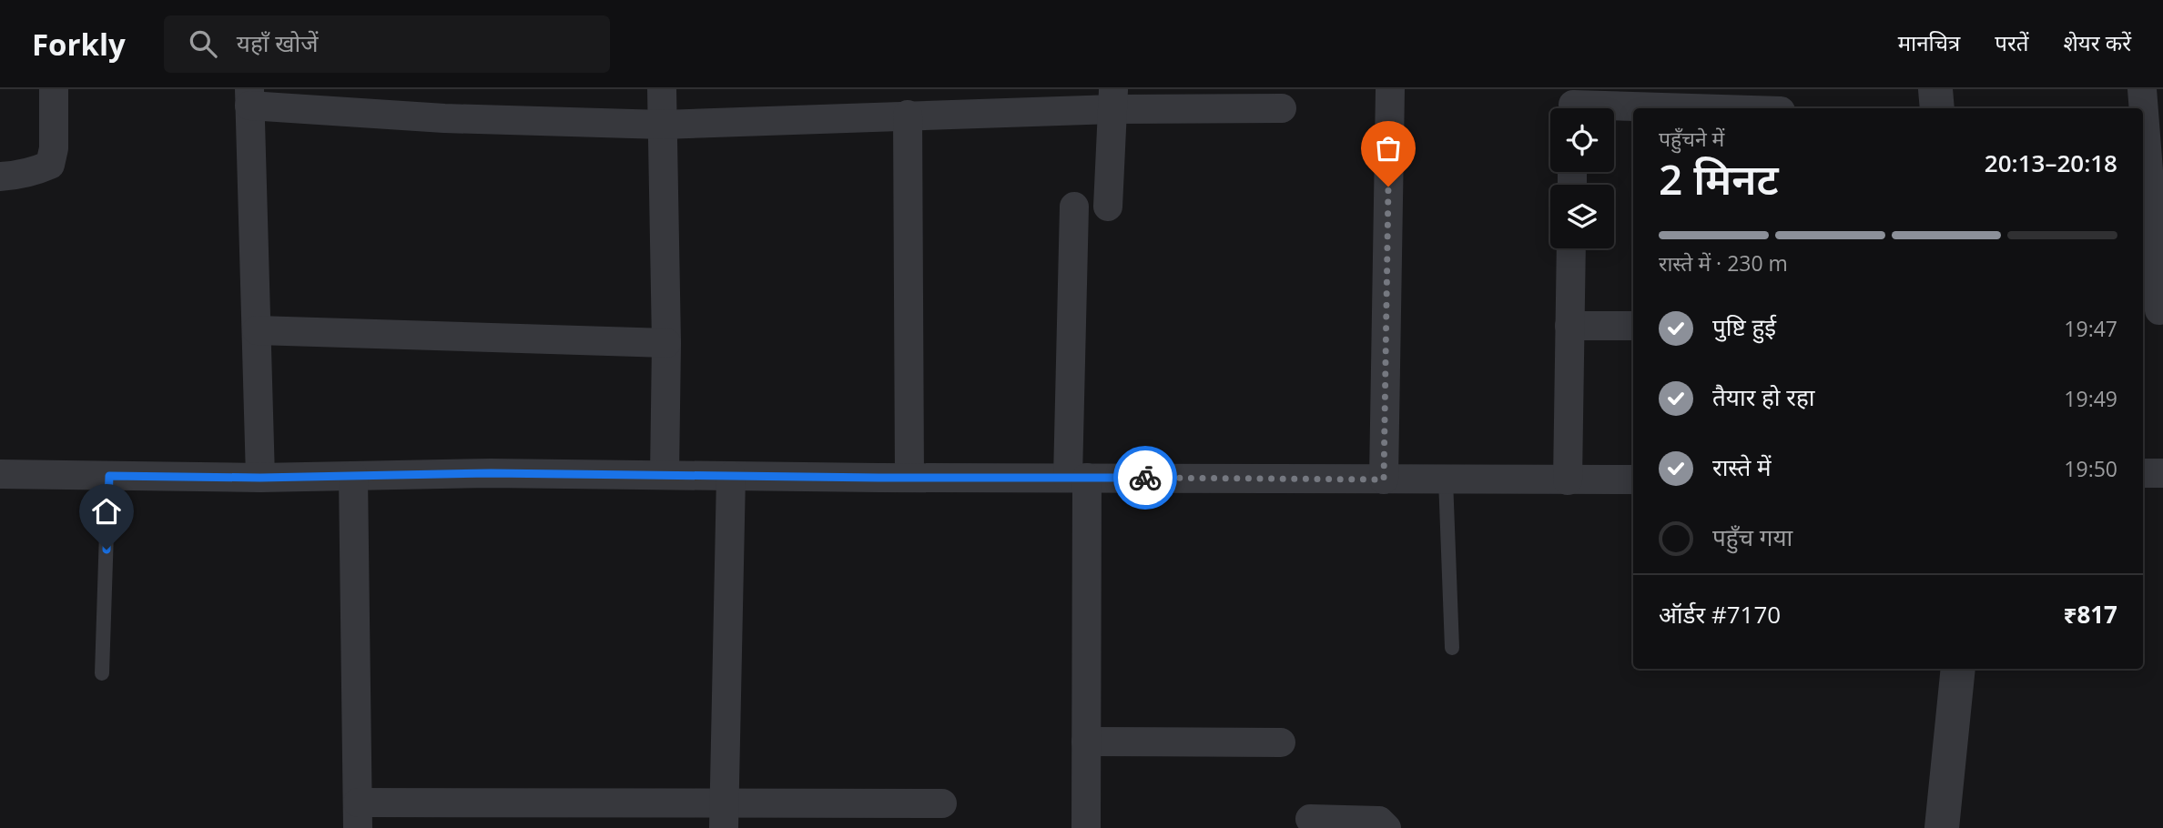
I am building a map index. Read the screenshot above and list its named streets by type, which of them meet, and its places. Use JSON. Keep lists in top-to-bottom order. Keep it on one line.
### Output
{"page":{"header":"Forkly","search":"यहाँ खोजें","nav":["मानचित्र","परतें","शेयर करें"],"heading":["2 मिनट","पहुँचने में","20:13–20:18"],"panel":["ऑर्डर #7170","₹817"],"bar":"रास्ते में · 230 m","list":[["पुष्टि हुई","19:47"],["तैयार हो रहा","19:49"],["रास्ते में","19:50"],"पहुँच गया"]}}
